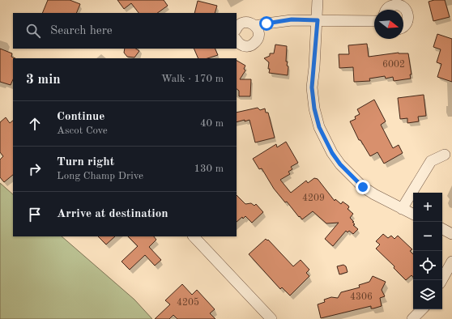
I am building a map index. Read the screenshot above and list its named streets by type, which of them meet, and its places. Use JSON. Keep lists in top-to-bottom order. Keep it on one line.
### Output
{"house_numbers":["6002","4209","4306","4205"],"north":"right","page":{"search":"Search here","heading":["3 min","Walk · 170 m"],"list":[["Continue","Ascot Cove","40 m"],["Turn right","Long Champ Drive","130 m"],"Arrive at destination"],"map_buttons":["+","−"]}}
